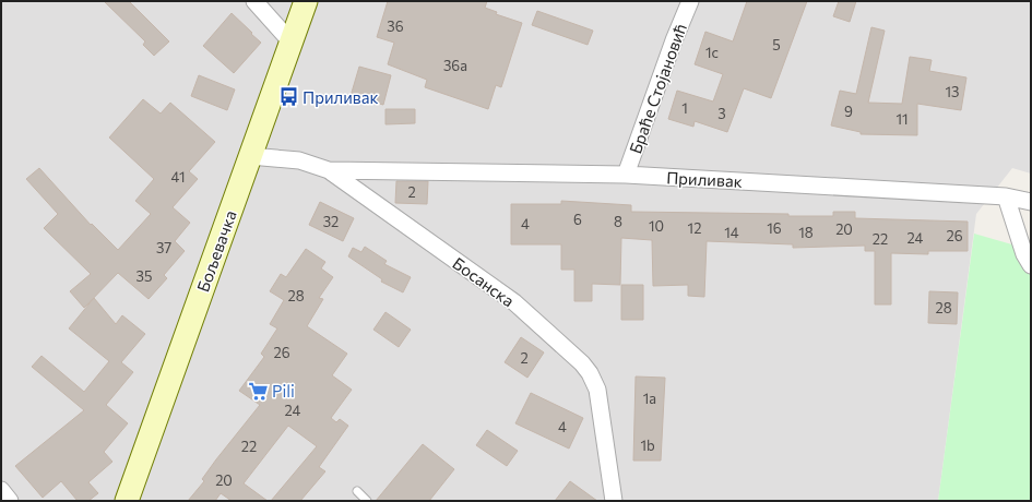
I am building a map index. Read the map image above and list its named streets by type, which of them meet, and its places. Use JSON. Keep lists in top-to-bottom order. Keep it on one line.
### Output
{"streets":{"main road":["Бољевачка"],"street":["Браће Стојановић","Приливак","Босанска"]},"crossings":[["Браће Стојановић","Приливак"],["Приливак","Босанска"],["Бољевачка","Босанска"]],"places":{"bus stop":["Приливак"],"supermarket":["Pili"]},"house_numbers":["36","5","1c","36a","13","1","9","3","11","41","2","6","32","8","4","10","12","16","20","14","18","26","24","22","37","35","28","28","26","2","1a","24","4","1b","22","20"]}
